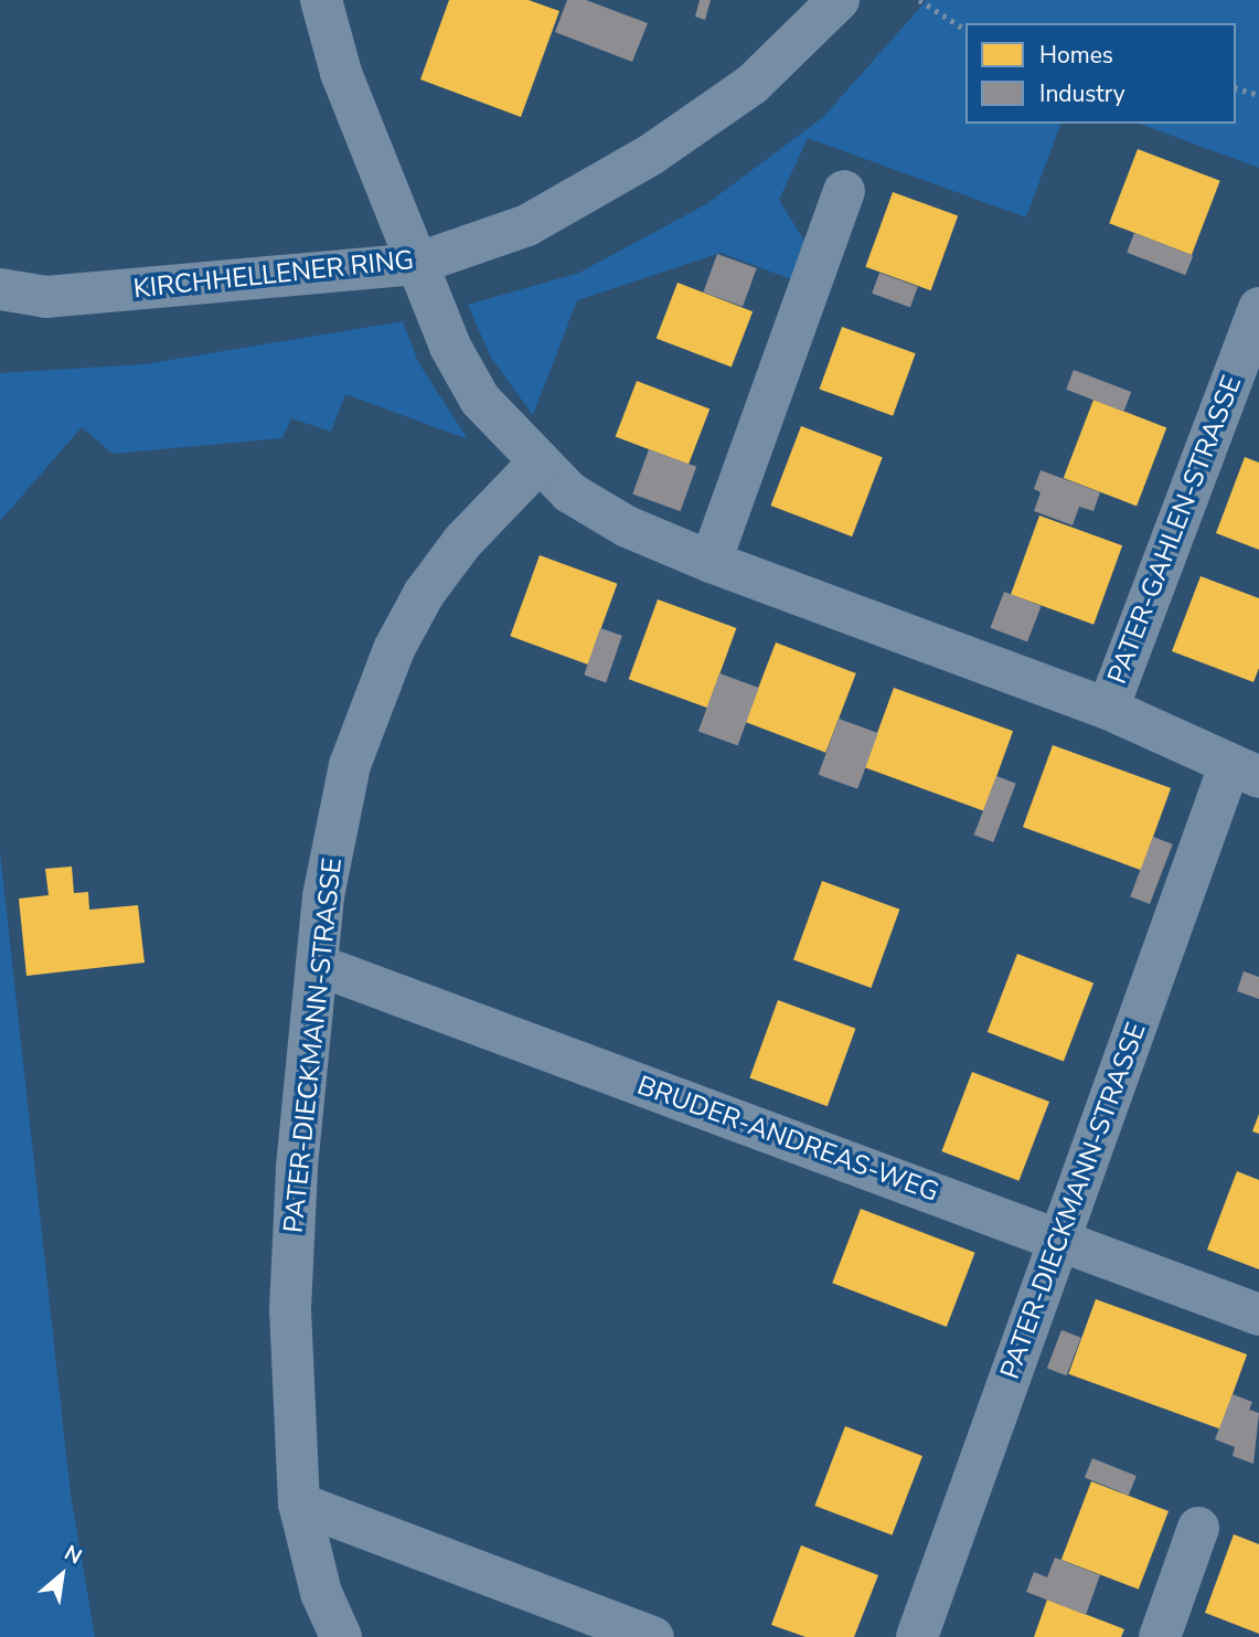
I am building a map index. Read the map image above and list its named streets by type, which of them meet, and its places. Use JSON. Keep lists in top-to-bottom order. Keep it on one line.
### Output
{"streets":{"street":["KIRCHHELLENER RING","PATER-GAHLEN-STRASSE","PATER-DIECKMANN-STRASSE","BRUDER-ANDREAS-WEG"]},"crossings":[["KIRCHHELLENER RING","PATER-GAHLEN-STRASSE"],["PATER-GAHLEN-STRASSE","PATER-DIECKMANN-STRASSE"],["PATER-DIECKMANN-STRASSE","BRUDER-ANDREAS-WEG"]],"legend":["Homes","Industry"],"north":"top right"}
